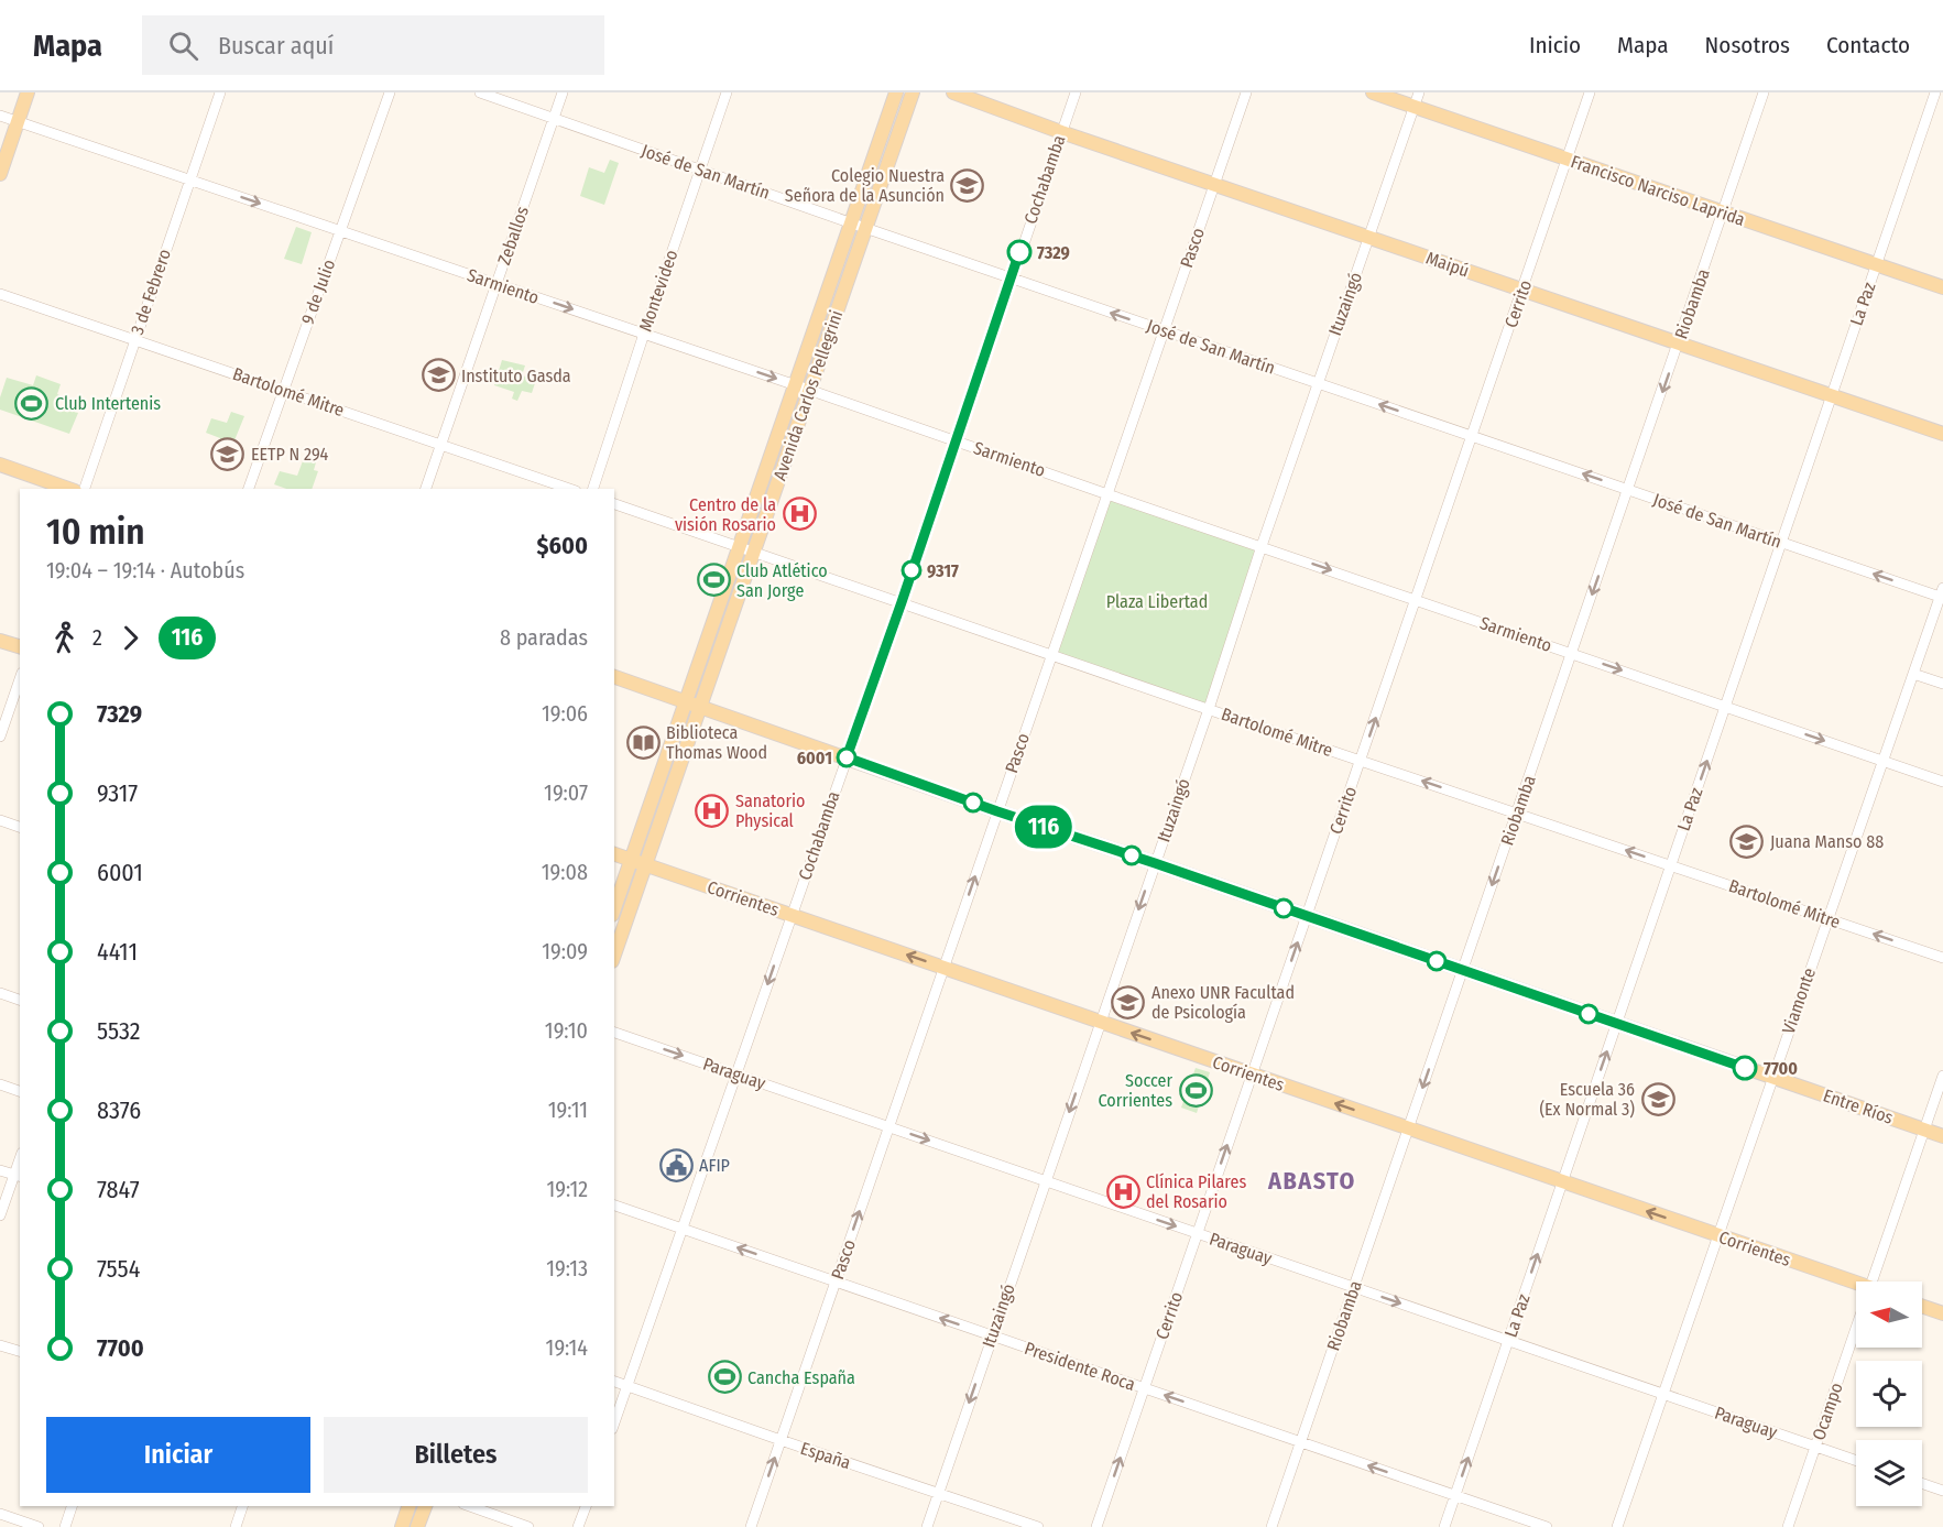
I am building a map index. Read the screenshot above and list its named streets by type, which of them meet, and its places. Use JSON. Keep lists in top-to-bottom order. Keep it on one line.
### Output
{"streets":{"main road":["Francisco Narciso Laprida","Maipú","Avenida Carlos Pellegrini","Corrientes","Entre Ríos"],"street":["José de San Martín","Cochabamba","Zeballos","Pasco","Sarmiento","Montevideo","3 de Febrero","9 de Julio","Ituzaingó","Cerrito","Riobamba","La Paz","Bartolomé Mitre","Viamonte","Paraguay","Presidente Roca","Ocampo","España"]},"crossings":[["José de San Martín","Cochabamba"],["José de San Martín","Zeballos"],["José de San Martín","Pasco"],["José de San Martín","Montevideo"],["José de San Martín","Ituzaingó"],["José de San Martín","Cerrito"],["José de San Martín","Riobamba"],["José de San Martín","La Paz"],["José de San Martín","Avenida Carlos Pellegrini"],["José de San Martín","Viamonte"],["Cochabamba","Maipú"],["Cochabamba","Sarmiento"],["Cochabamba","Bartolomé Mitre"],["Cochabamba","Corrientes"],["Cochabamba","Paraguay"],["Cochabamba","Entre Ríos"],["Cochabamba","Presidente Roca"],["Cochabamba","España"],["Francisco Narciso Laprida","Ituzaingó"],["Francisco Narciso Laprida","Cerrito"],["Francisco Narciso Laprida","Riobamba"],["Francisco Narciso Laprida","La Paz"],["Zeballos","Sarmiento"],["Zeballos","Bartolomé Mitre"],["Pasco","Maipú"],["Pasco","Sarmiento"],["Pasco","Bartolomé Mitre"],["Pasco","Corrientes"],["Pasco","Paraguay"],["Pasco","Entre Ríos"],["Pasco","Presidente Roca"],["Pasco","España"],["Maipú","Ituzaingó"],["Maipú","Cerrito"],["Maipú","Riobamba"],["Maipú","La Paz"],["Sarmiento","Montevideo"],["Sarmiento","3 de Febrero"],["Sarmiento","9 de Julio"],["Sarmiento","Ituzaingó"],["Sarmiento","Cerrito"],["Sarmiento","Riobamba"],["Sarmiento","La Paz"],["Sarmiento","Avenida Carlos Pellegrini"],["Sarmiento","Viamonte"],["3 de Febrero","Bartolomé Mitre"],["9 de Julio","Bartolomé Mitre"],["Ituzaingó","Bartolomé Mitre"],["Ituzaingó","Corrientes"],["Ituzaingó","Paraguay"],["Ituzaingó","Entre Ríos"],["Ituzaingó","Presidente Roca"],["Ituzaingó","España"],["Cerrito","Bartolomé Mitre"],["Cerrito","Corrientes"],["Cerrito","Paraguay"],["Cerrito","Entre Ríos"],["Cerrito","Presidente Roca"],["Riobamba","Bartolomé Mitre"],["Riobamba","Corrientes"],["Riobamba","Paraguay"],["Riobamba","Entre Ríos"],["Riobamba","Presidente Roca"],["La Paz","Bartolomé Mitre"],["La Paz","Corrientes"],["La Paz","Paraguay"],["La Paz","Entre Ríos"],["La Paz","Presidente Roca"],["Bartolomé Mitre","Avenida Carlos Pellegrini"],["Bartolomé Mitre","Viamonte"],["Avenida Carlos Pellegrini","Corrientes"],["Avenida Carlos Pellegrini","Entre Ríos"],["Corrientes","Viamonte"],["Viamonte","Paraguay"],["Viamonte","Entre Ríos"],["Paraguay","Ocampo"],["Entre Ríos","Ocampo"]],"one_way":["José de San Martín","Sarmiento","Cerrito","Riobamba","La Paz","Corrientes","Paraguay","Presidente Roca"],"districts":["ABASTO"],"parks":["Plaza Libertad"],"places":{"school or university":["Colegio Nuestra Señora de la Asunción","Instituto Gasda","EETP N 294","Juana Manso 88","Anexo UNR Facultad de Psicología","Escuela 36 (Ex Normal 3)"],"other":["7329","9317","6001","7700"],"sports":["Club Intertenis","Club Atlético San Jorge","Soccer Corrientes","Cancha España"],"hospital":["Centro de la visión Rosario","Sanatorio Physical","Clínica Pilares del Rosario"],"library":["Biblioteca Thomas Wood"],"public building":["AFIP"]},"lines":["bus line 116"],"north":"left","page":{"header":"Mapa","search":"Buscar aquí","nav":["Inicio","Mapa","Nosotros","Contacto"],"on_map":"116","heading":["10 min","19:04 – 19:14 · Autobús","$600"],"legs":["2","116","8 paradas"],"list":[{"name":"7329","value":"19:06"},{"name":"9317","value":"19:07"},{"name":"6001","value":"19:08"},{"name":"4411","value":"19:09"},{"name":"5532","value":"19:10"},{"name":"8376","value":"19:11"},{"name":"7847","value":"19:12"},{"name":"7554","value":"19:13"},{"name":"7700","value":"19:14"}],"buttons":["Iniciar","Billetes"]}}
